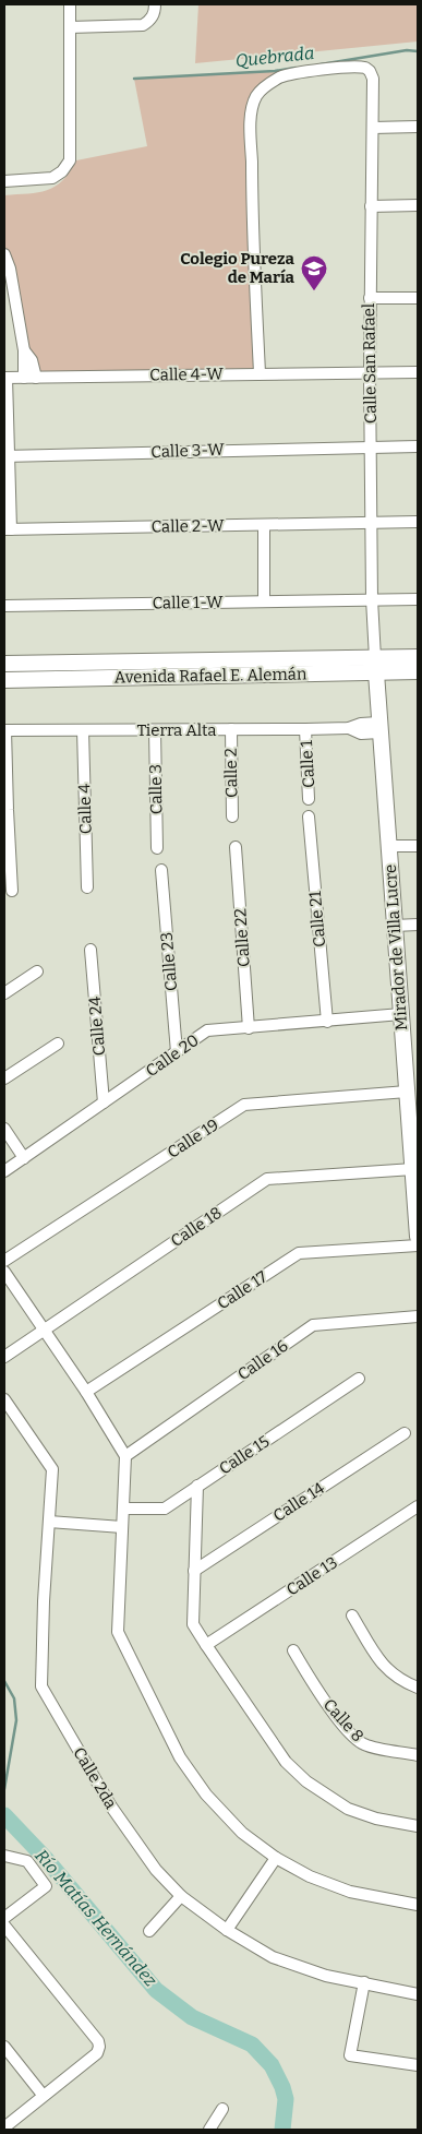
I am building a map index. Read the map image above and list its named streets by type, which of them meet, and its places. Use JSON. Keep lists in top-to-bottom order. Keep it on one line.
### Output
{"streets":{"main road":["Avenida Rafael E. Alemán","Mirador de Villa Lucre"],"street":["Calle San Rafael","Calle 4-W","Calle 3-W","Calle 2-W","Calle 1-W","Tierra Alta","Calle 1","Calle 2","Calle 3","Calle 4","Calle 21","Calle 22","Calle 23","Calle 24","Calle 20","Calle 19","Calle 18","Calle 17","Calle 16","Calle 15","Calle 14","Calle 13","Calle 8","Calle 2da"]},"crossings":[["Calle San Rafael","Calle 4-W"],["Calle San Rafael","Calle 3-W"],["Calle San Rafael","Calle 2-W"],["Calle San Rafael","Calle 1-W"],["Calle San Rafael","Avenida Rafael E. Alemán"],["Calle San Rafael","Mirador de Villa Lucre"],["Avenida Rafael E. Alemán","Mirador de Villa Lucre"],["Tierra Alta","Calle 1"],["Tierra Alta","Calle 2"],["Tierra Alta","Calle 3"],["Tierra Alta","Calle 4"],["Tierra Alta","Mirador de Villa Lucre"],["Calle 21","Calle 20"],["Calle 22","Calle 20"],["Mirador de Villa Lucre","Calle 20"],["Mirador de Villa Lucre","Calle 19"],["Mirador de Villa Lucre","Calle 18"],["Calle 23","Calle 20"],["Calle 24","Calle 20"]],"water":["Quebrada","Río Matías Hernández"],"places":{"school or university":["Colegio Pureza de María"]}}
